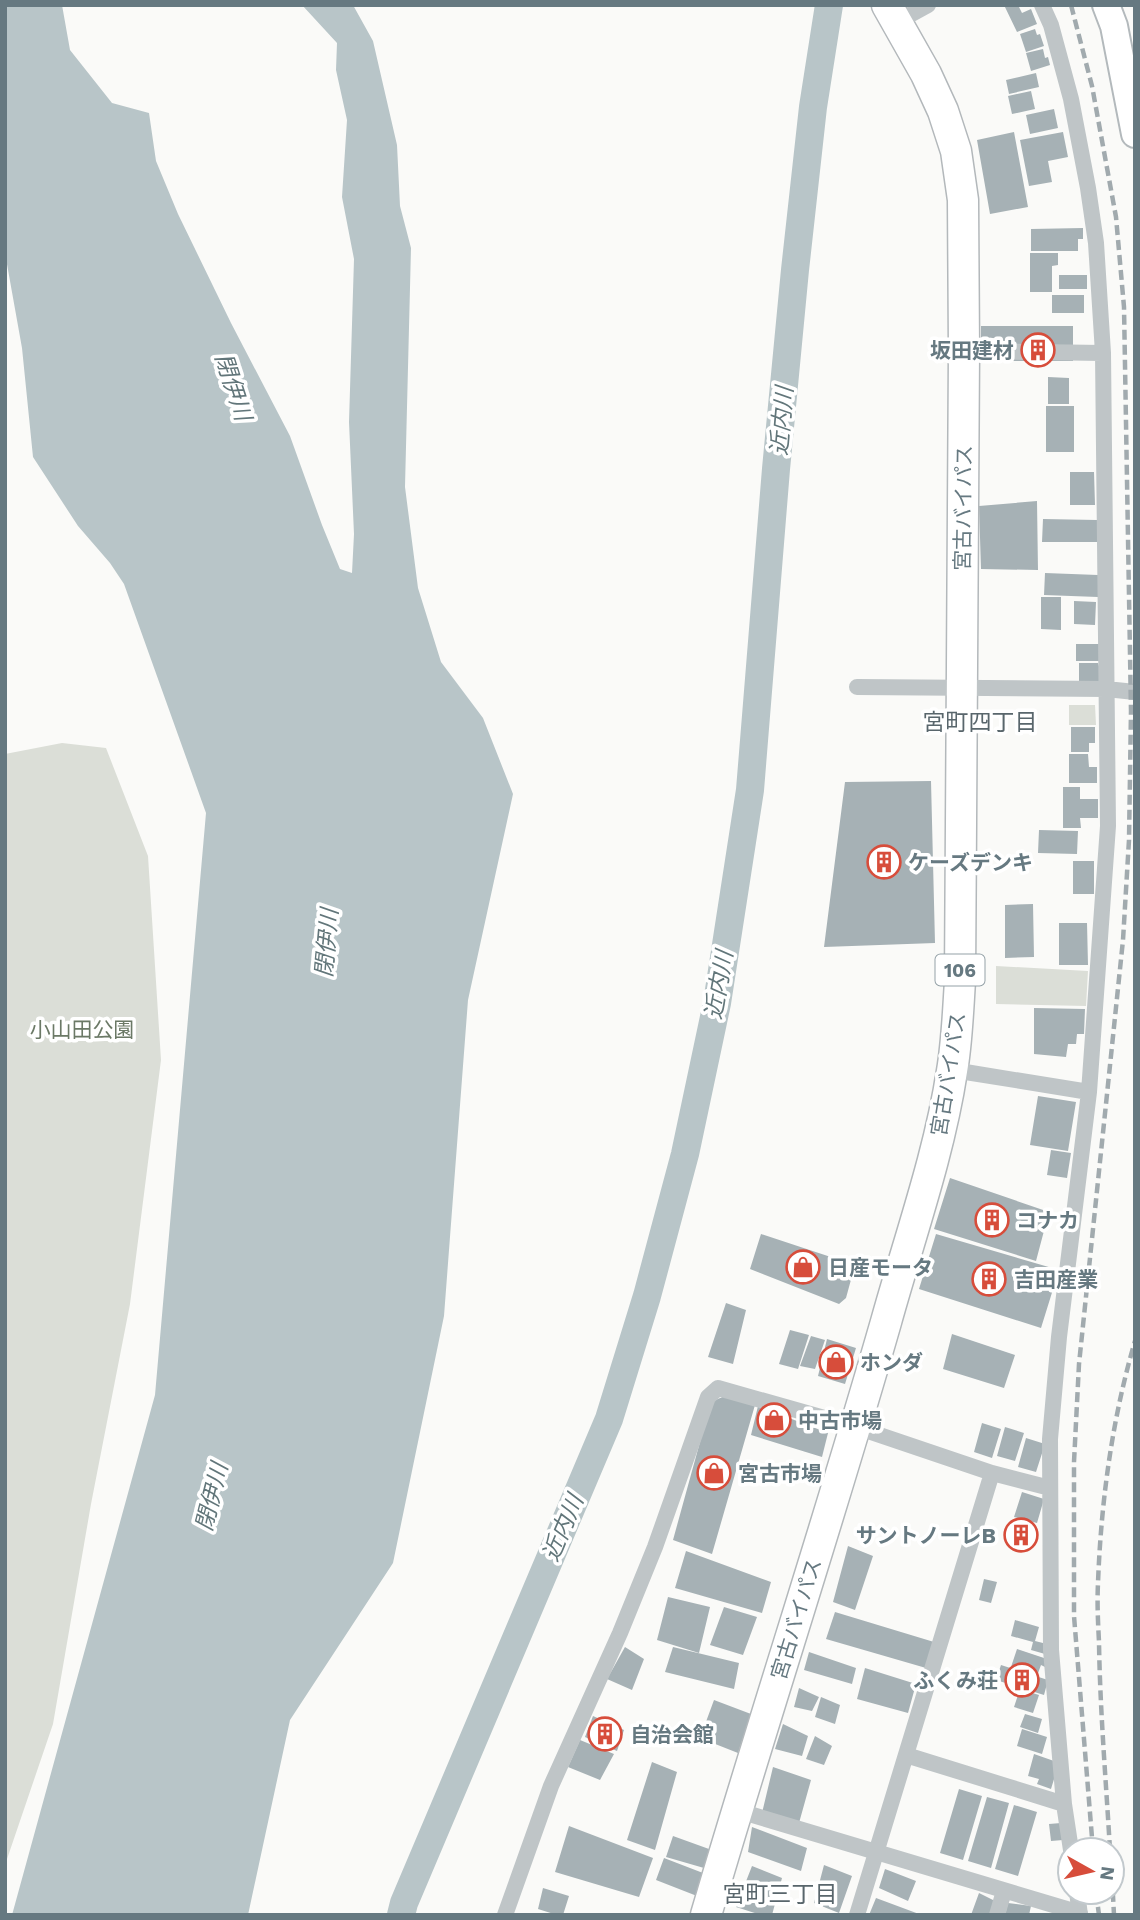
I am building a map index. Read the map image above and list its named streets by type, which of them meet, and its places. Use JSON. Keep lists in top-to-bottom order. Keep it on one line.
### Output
{"streets":{"highway":["宮古バイパス","106"]},"districts":["宮町四丁目","宮町三丁目"],"water":["閉伊川","近内川"],"parks":["小山田公園"],"places":{"building":["坂田建材","ケーズデンキ","コナカ","吉田産業","サントノーレB","ふくみ荘","自治会館"],"shop":["日産モータ","ホンダ","中古市場","宮古市場"]},"north":"right"}
